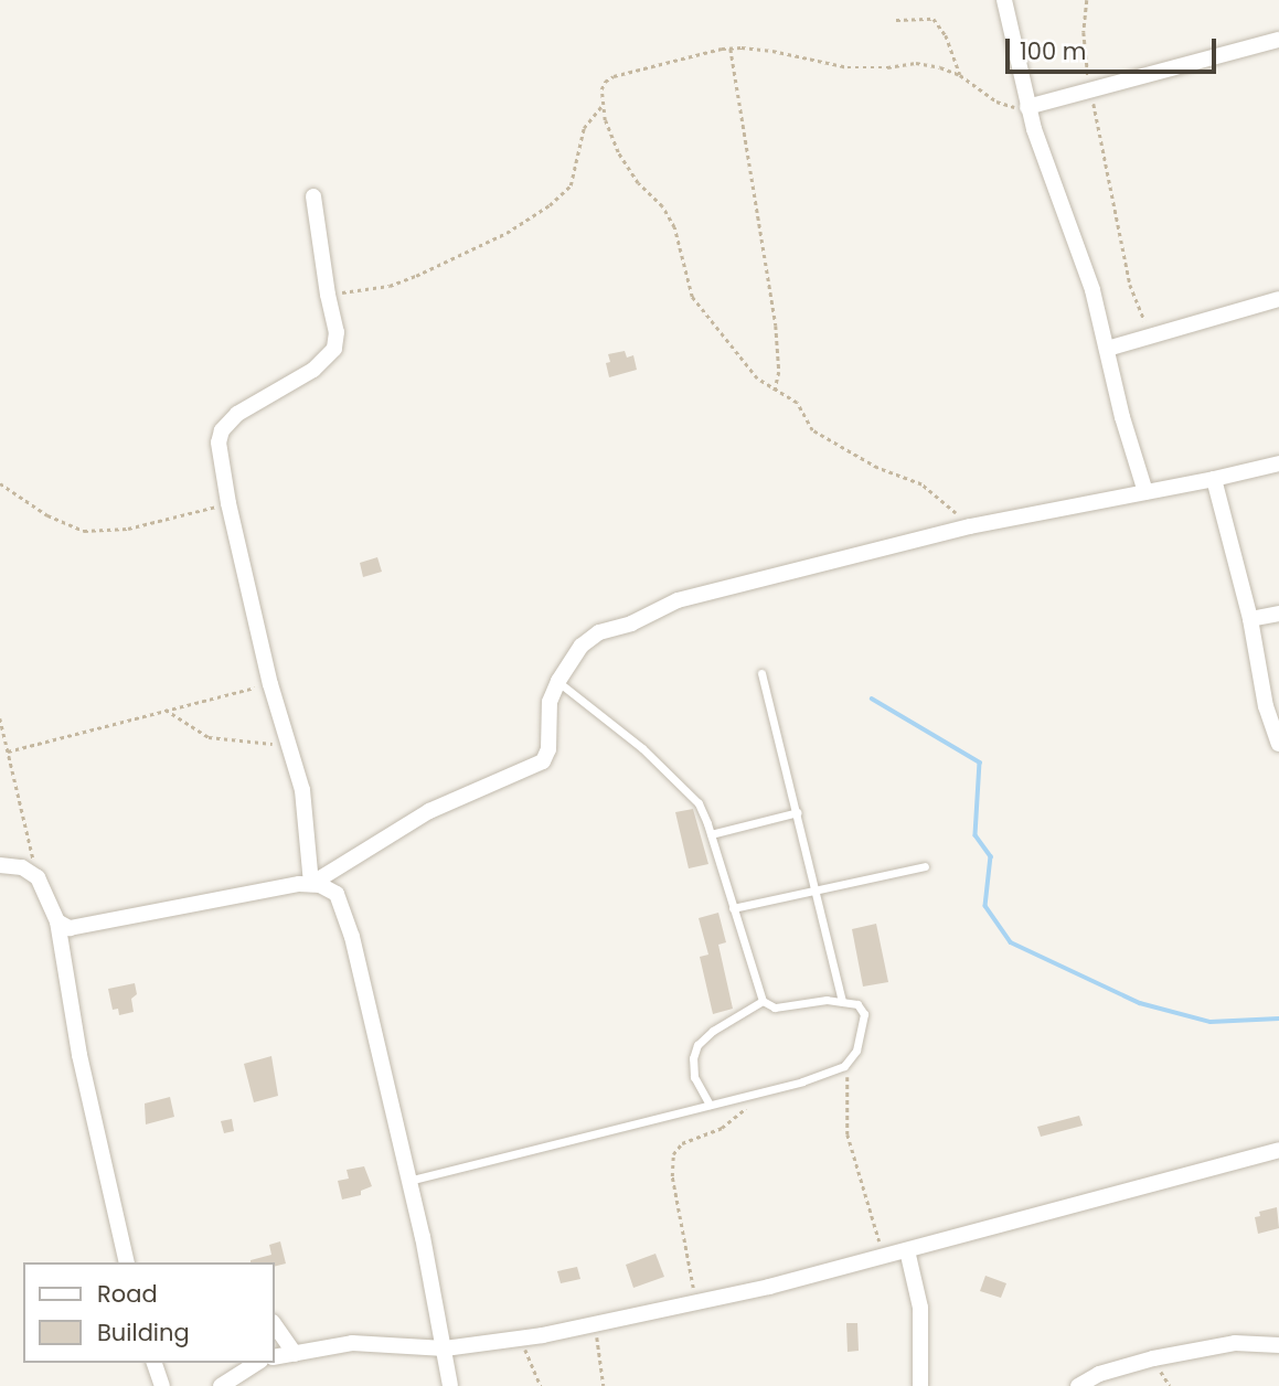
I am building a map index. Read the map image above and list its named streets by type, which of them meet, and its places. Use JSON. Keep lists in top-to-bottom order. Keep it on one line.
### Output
{"legend":["Road","Building"],"scale_bar":"100 m"}
